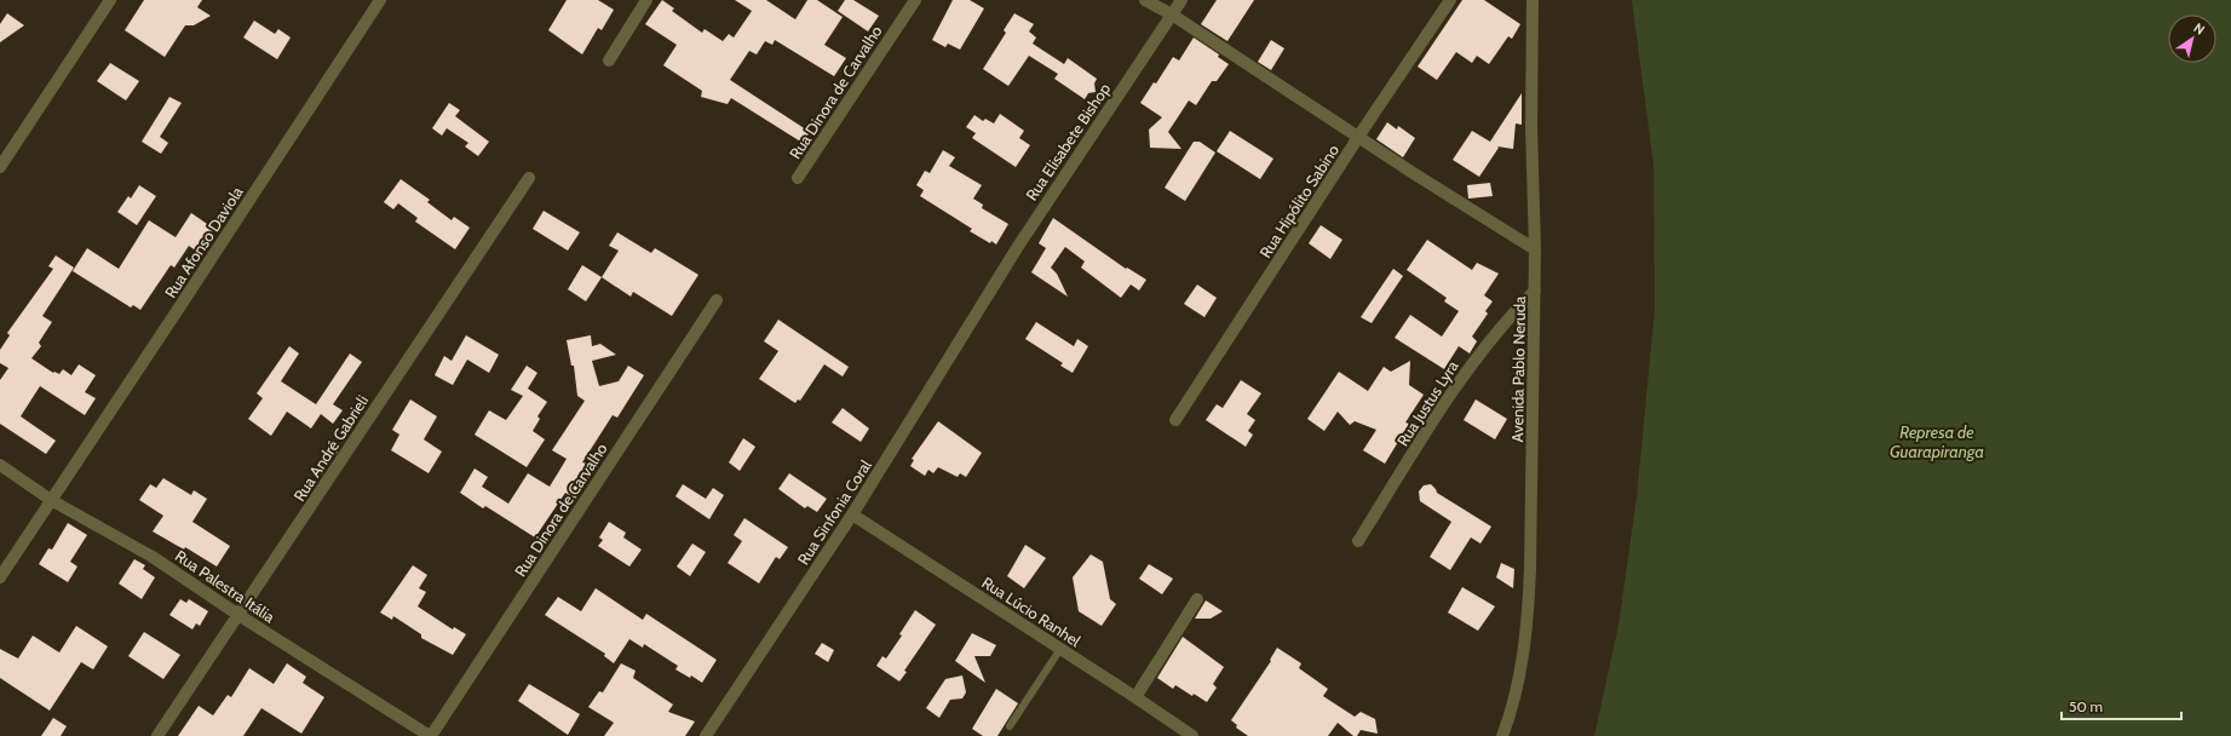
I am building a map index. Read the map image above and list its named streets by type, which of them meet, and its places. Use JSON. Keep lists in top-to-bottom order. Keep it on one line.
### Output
{"streets":{"street":["Rua Dinora de Carvalho","Rua Elisabete Bishop","Rua Hipólito Sabino","Rua Afonso Daviola","Avenida Pablo Neruda","Rua Justus Lyra","Rua André Gabrieli","Rua Sinfonia Coral","Rua Palestra Itália","Rua Lúcio Ranhel"]},"crossings":[["Rua Dinora de Carvalho","Rua Palestra Itália"],["Rua Elisabete Bishop","Rua Sinfonia Coral"],["Rua Afonso Daviola","Rua Palestra Itália"],["Avenida Pablo Neruda","Rua Justus Lyra"],["Rua André Gabrieli","Rua Palestra Itália"],["Rua Sinfonia Coral","Rua Lúcio Ranhel"]],"water":["Represa de Guarapiranga"],"scale_bar":"50 m","north":"top right"}
